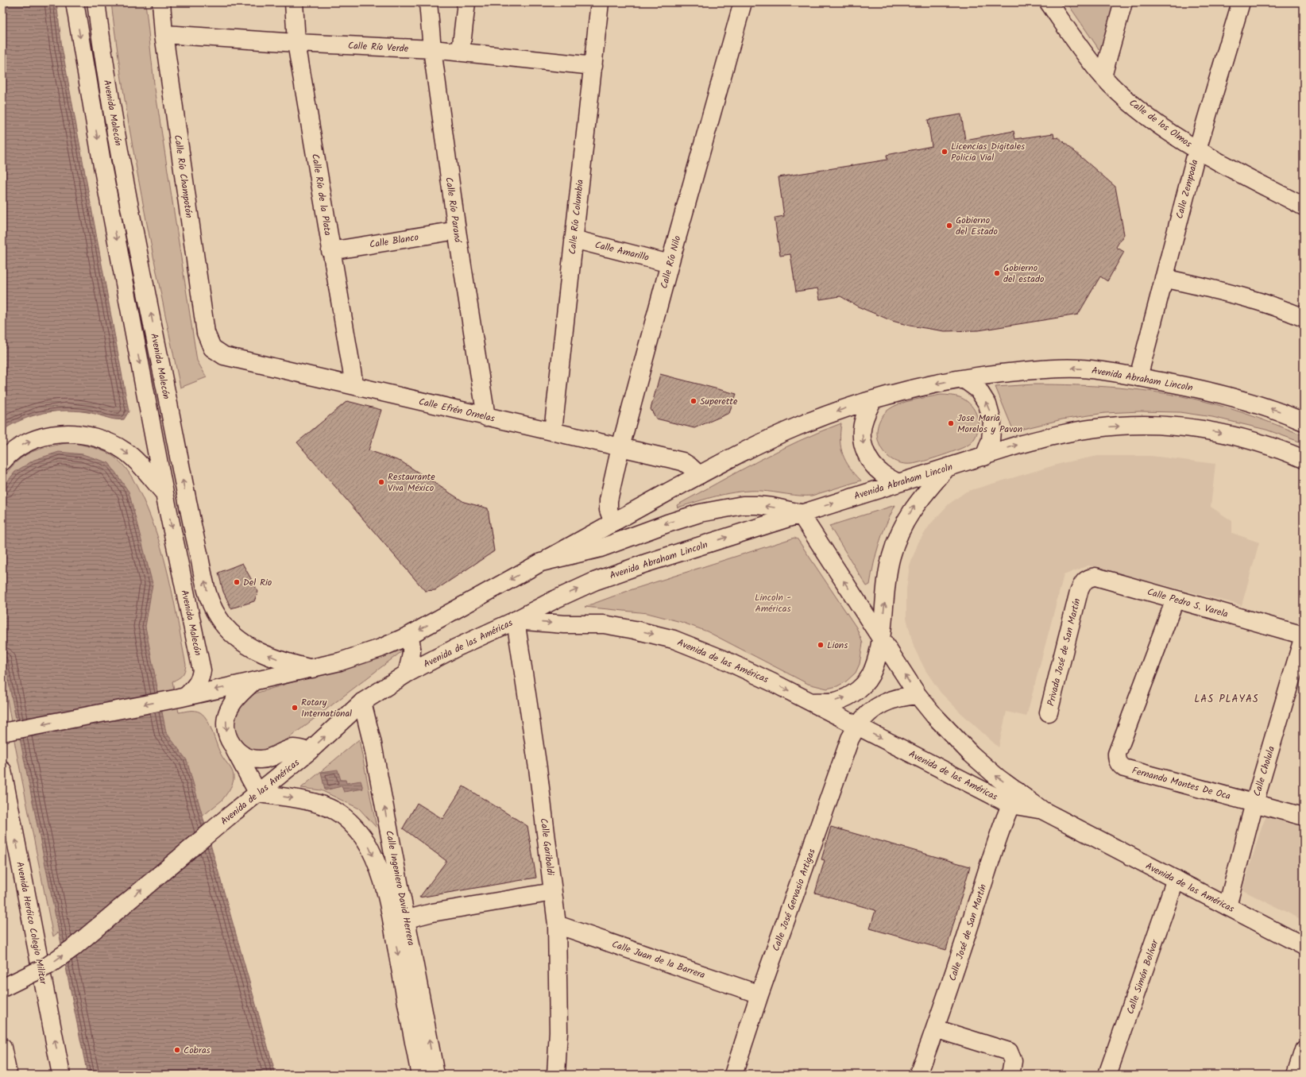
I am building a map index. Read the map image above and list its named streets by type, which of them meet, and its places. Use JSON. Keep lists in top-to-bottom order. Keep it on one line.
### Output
{"streets":{"main road":["Calle Río Verde","Avenida Malecón","Calle de los Olmos","Calle Río Champotón","Calle Zempoala","Calle Río de la Plata","Calle Río Paraná","Calle Río Columbia","Calle Blanco","Calle Amarillo","Calle Río Nilo","Avenida Abraham Lincoln","Calle Efrén Ornelas","Calle Pedro S. Varela","Avenida de las Américas","Privada José de San Martín","Calle Cholula","Fernando Montes De Oca","Calle Garibaldi","Calle Ingeniero David Herrera","Calle José Gervasio Artigas","Avenida Heróico Colegio Militar","Calle José de San Martín","Calle Juan de la Barrera","Calle Simón Bolívar"]},"crossings":[["Calle Río Verde","Calle Río Champotón"],["Calle Río Verde","Calle Río de la Plata"],["Calle Río Verde","Calle Río Paraná"],["Calle Río Verde","Calle Río Columbia"],["Calle de los Olmos","Calle Zempoala"],["Calle Río Champotón","Calle Efrén Ornelas"],["Calle Zempoala","Avenida Abraham Lincoln"],["Calle Río de la Plata","Calle Blanco"],["Calle Río de la Plata","Calle Efrén Ornelas"],["Calle Río Paraná","Calle Blanco"],["Calle Río Paraná","Calle Efrén Ornelas"],["Calle Río Columbia","Calle Amarillo"],["Calle Río Columbia","Calle Efrén Ornelas"],["Calle Amarillo","Calle Río Nilo"],["Calle Río Nilo","Avenida Abraham Lincoln"],["Calle Río Nilo","Calle Efrén Ornelas"],["Avenida Abraham Lincoln","Calle Efrén Ornelas"],["Avenida Abraham Lincoln","Avenida de las Américas"],["Avenida Abraham Lincoln","Calle Garibaldi"],["Calle Pedro S. Varela","Privada José de San Martín"],["Calle Pedro S. Varela","Calle Cholula"],["Calle Pedro S. Varela","Fernando Montes De Oca"],["Avenida de las Américas","Calle Cholula"],["Avenida de las Américas","Calle Garibaldi"],["Avenida de las Américas","Calle Ingeniero David Herrera"],["Avenida de las Américas","Calle José Gervasio Artigas"],["Avenida de las Américas","Calle José de San Martín"],["Avenida de las Américas","Calle Simón Bolívar"],["Calle Cholula","Fernando Montes De Oca"],["Calle Garibaldi","Calle Juan de la Barrera"],["Calle José Gervasio Artigas","Calle Juan de la Barrera"]],"one_way":["Avenida Heróico Colegio Militar"],"districts":["LAS PLAYAS"],"parks":["Lincoln - Américas"],"places":["Licencias Digitales Policia Vial","Gobierno del Estado","Gobierno del estado","Superette","Jose Maria Morelos y Pavon","Restaurante Viva México","Del Rio","Lions","Rotary International","Cobras"]}
